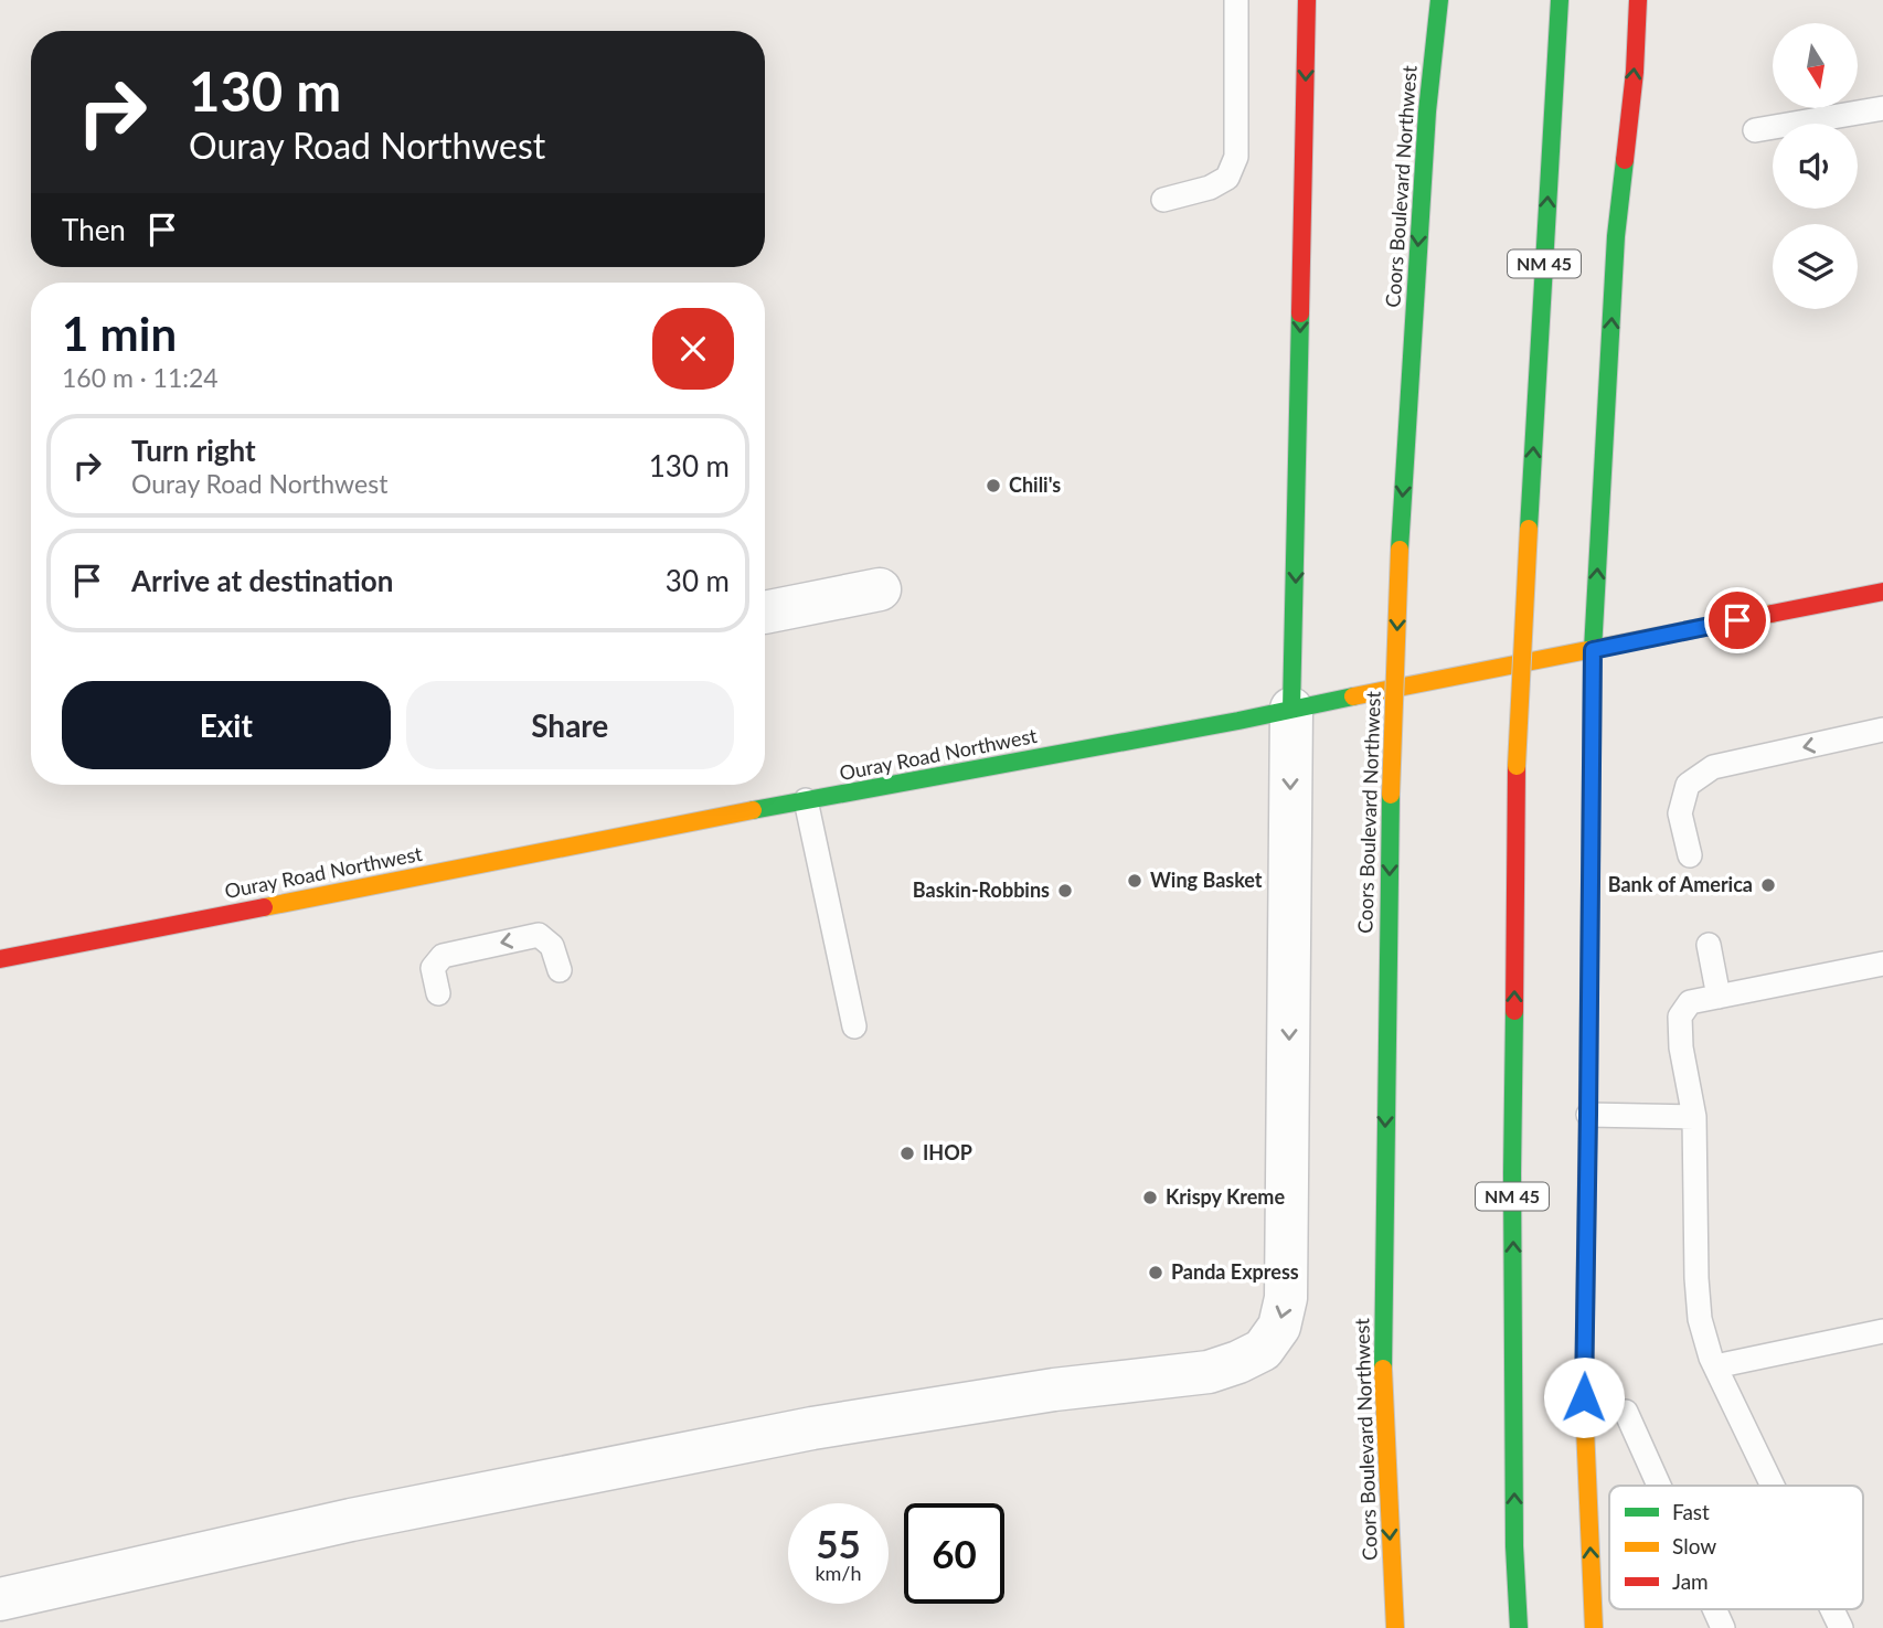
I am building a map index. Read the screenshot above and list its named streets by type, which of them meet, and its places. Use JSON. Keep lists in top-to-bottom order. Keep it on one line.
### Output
{"streets":{"main road":["Coors Boulevard Northwest","NM 45","Ouray Road Northwest"]},"places":["Chili's","Wing Basket","Bank of America","Baskin-Robbins","IHOP","Krispy Kreme","Panda Express"],"legend":["Fast","Slow","Jam"],"north":"bottom","page":{"turn":["130 m","Ouray Road Northwest"],"then":"Then","heading":["1 min","160 m · 11:24"],"list":[{"name":"Turn right","note":"Ouray Road Northwest","value":"130 m"},{"name":"Arrive at destination","value":"30 m"}],"buttons":["Exit","Share"],"speed":"55 km/h","limit":"60"}}
